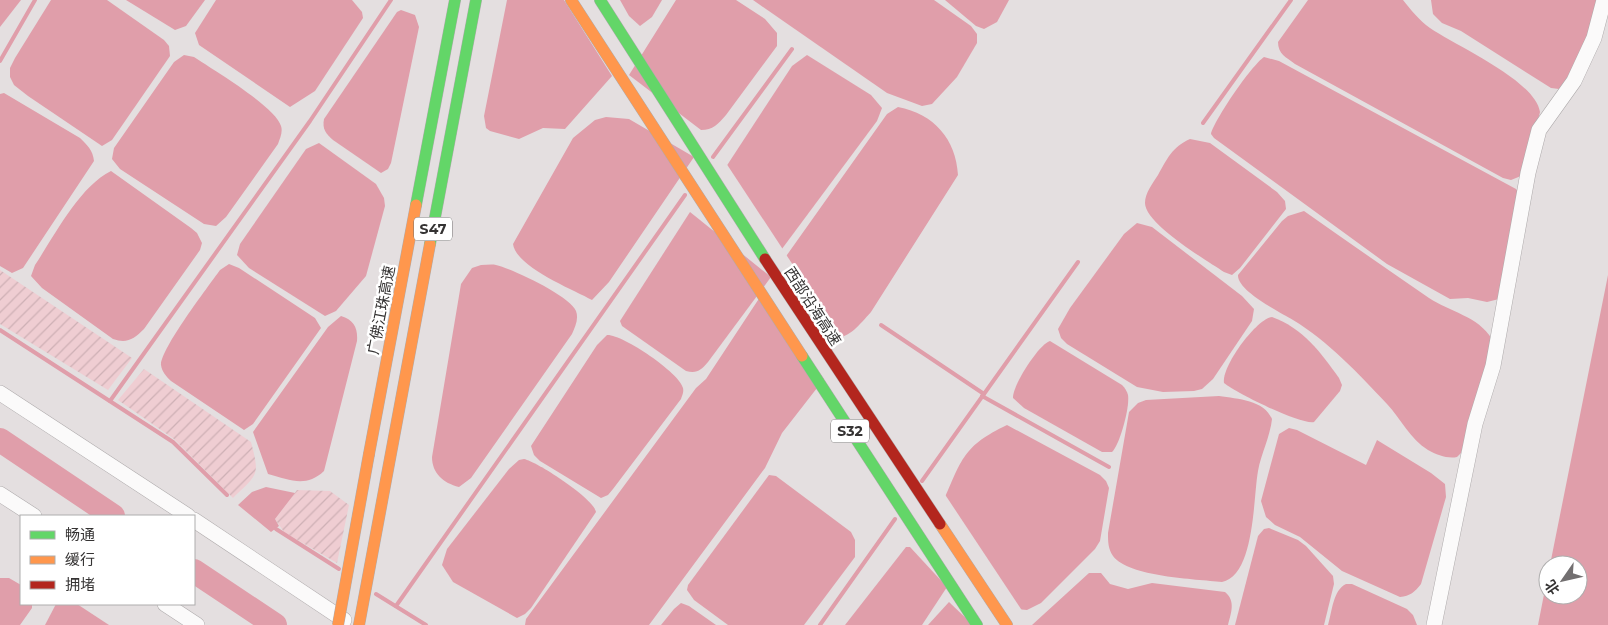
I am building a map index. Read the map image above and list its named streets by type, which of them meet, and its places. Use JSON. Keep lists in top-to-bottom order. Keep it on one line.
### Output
{"streets":{"highway":["S47","西部沿海高速","广佛江珠高速","S32"]},"legend":["畅通","缓行","拥堵"],"north":"bottom left"}
